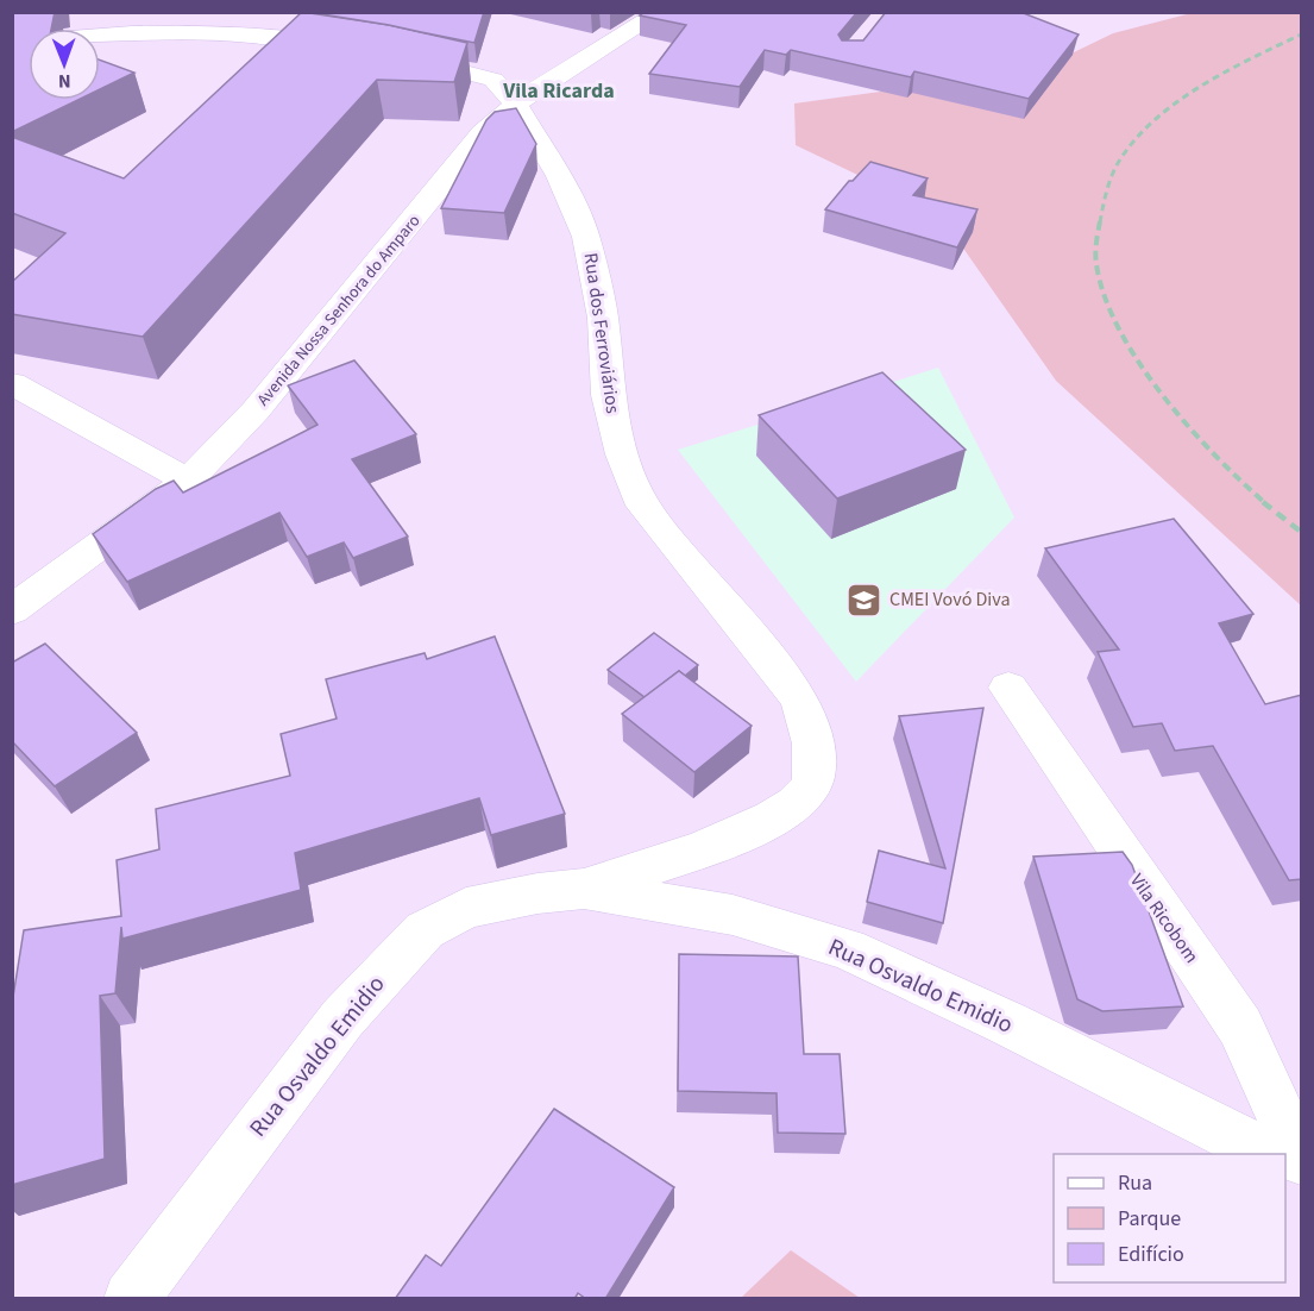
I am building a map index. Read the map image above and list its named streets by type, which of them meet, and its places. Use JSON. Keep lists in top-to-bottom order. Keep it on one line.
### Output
{"streets":{"street":["Avenida Nossa Senhora do Amparo","Rua dos Ferroviários","Vila Ricobom","Rua Osvaldo Emidio"]},"crossings":[["Avenida Nossa Senhora do Amparo","Rua dos Ferroviários"],["Rua dos Ferroviários","Rua Osvaldo Emidio"]],"districts":["Vila Ricarda"],"places":{"school or university":["CMEI Vovó Diva"]},"legend":["Rua","Parque","Edifício"],"north":"bottom"}
